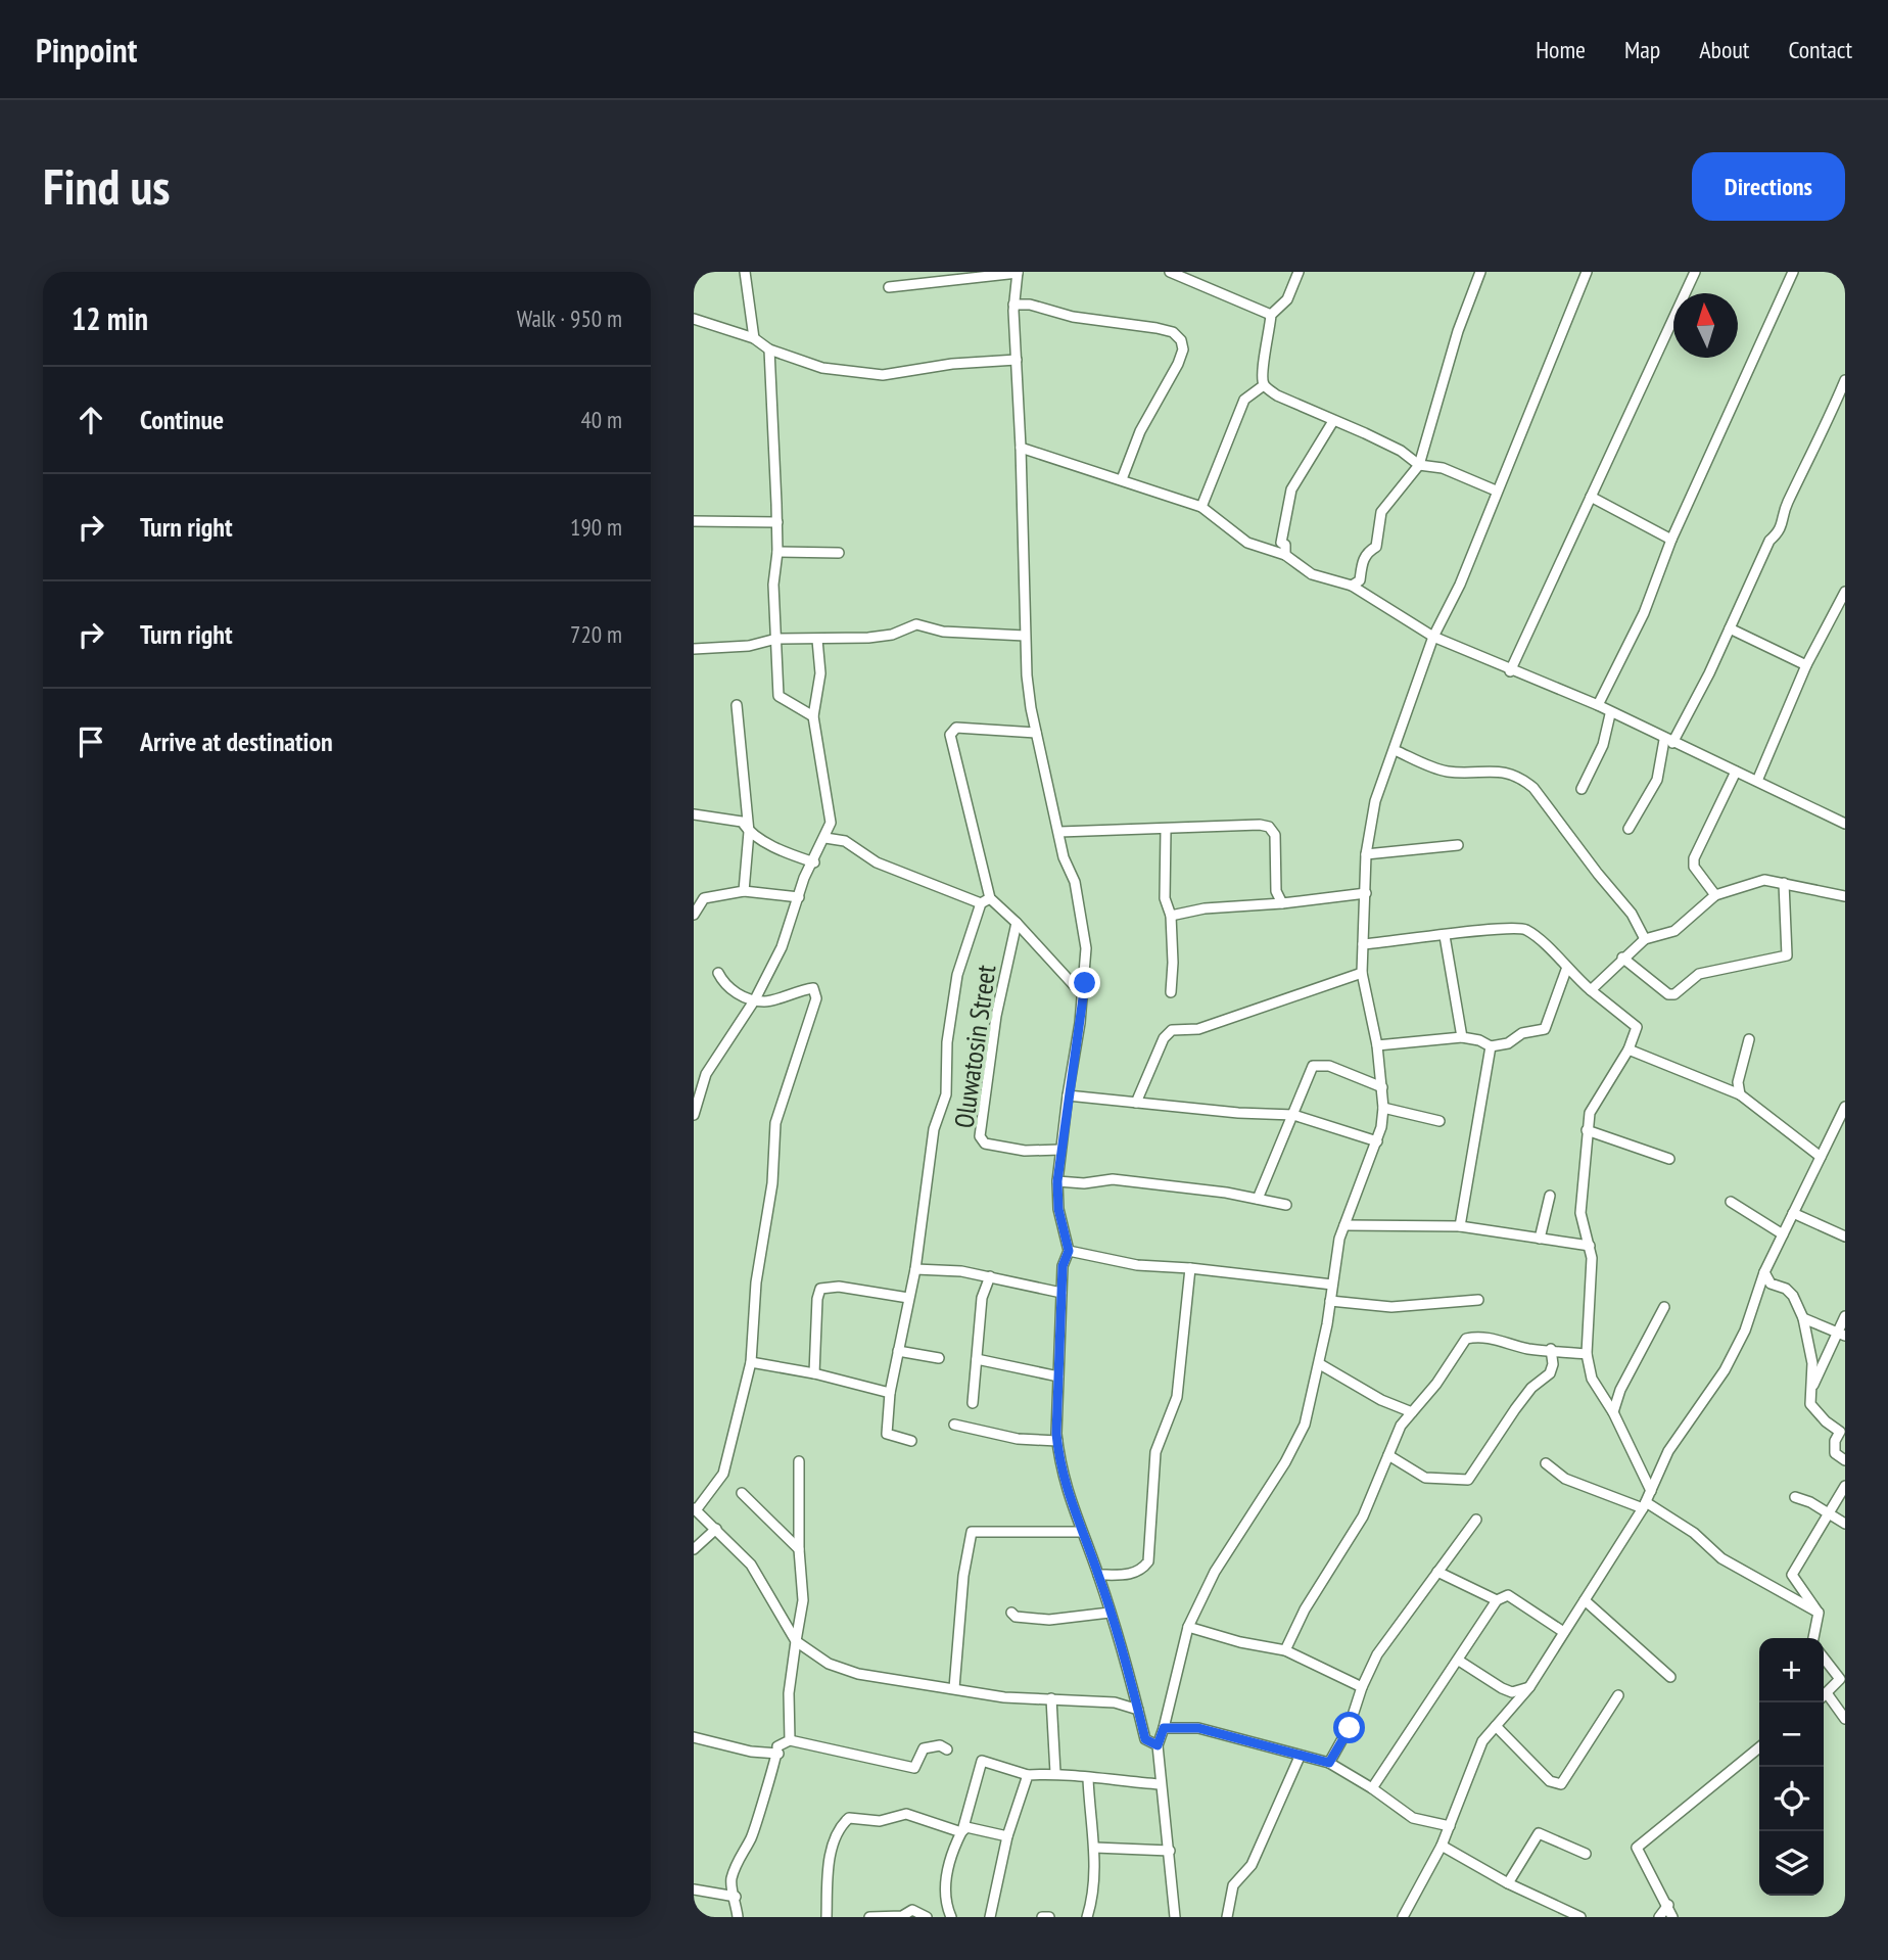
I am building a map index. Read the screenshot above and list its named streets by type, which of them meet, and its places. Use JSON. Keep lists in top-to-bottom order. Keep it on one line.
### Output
{"streets":{"street":["Oluwatosin Street"]},"north":"top","page":{"header":"Pinpoint","nav":["Home","Map","About","Contact"],"buttons":"Directions","title":"Find us","heading":["12 min","Walk · 950 m"],"list":[["Continue","40 m"],["Turn right","190 m"],["Turn right","720 m"],"Arrive at destination"],"map_buttons":["+","−"]}}
